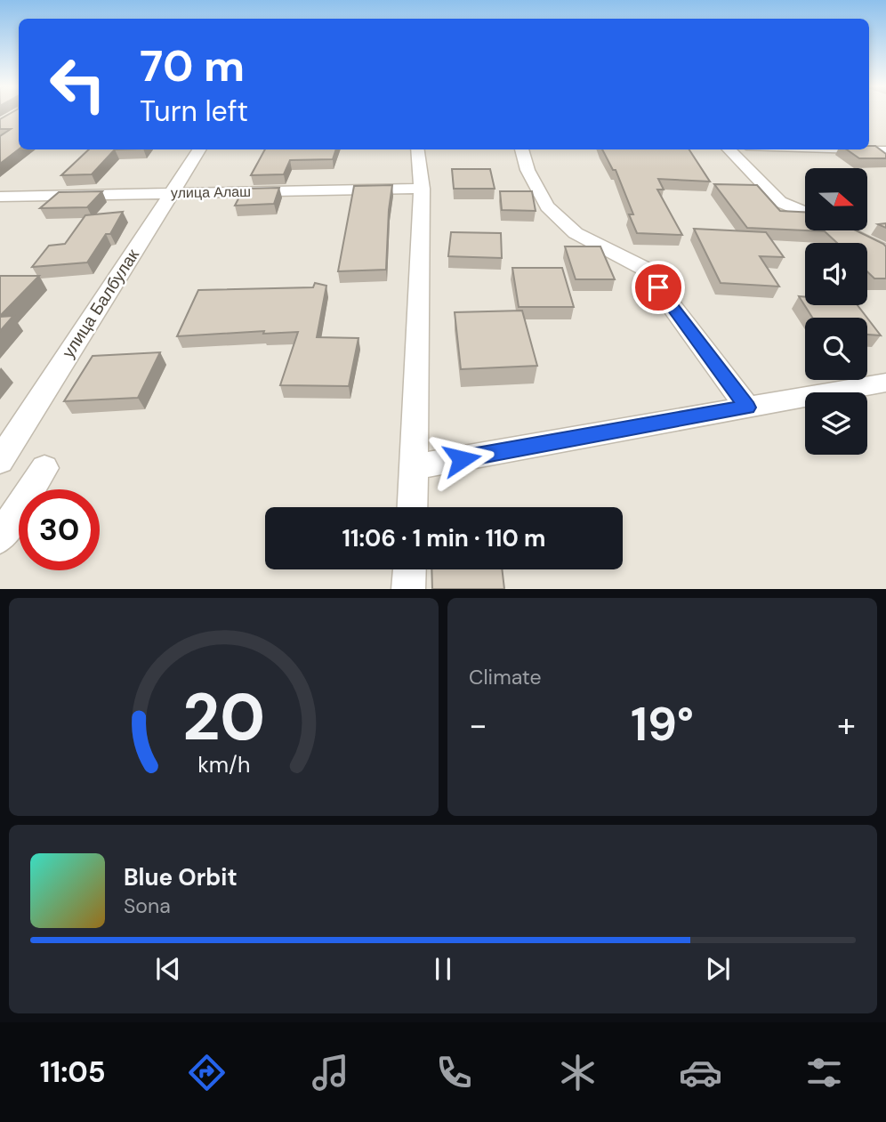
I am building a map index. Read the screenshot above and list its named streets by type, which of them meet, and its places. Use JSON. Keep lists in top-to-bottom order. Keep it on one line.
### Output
{"streets":{"street":["улица Алаш","улица Балбулак"]},"crossings":[["улица Алаш","улица Балбулак"]],"north":"right","page":{"turn":["70 m","Turn left"],"limit":"30","trip":"11:06 · 1 min · 110 m","tile":"Climate","heat":["−","19°","+"],"song":["Blue Orbit","Sona"],"tabs":"11:05","gauge":["20","km/h"]}}
